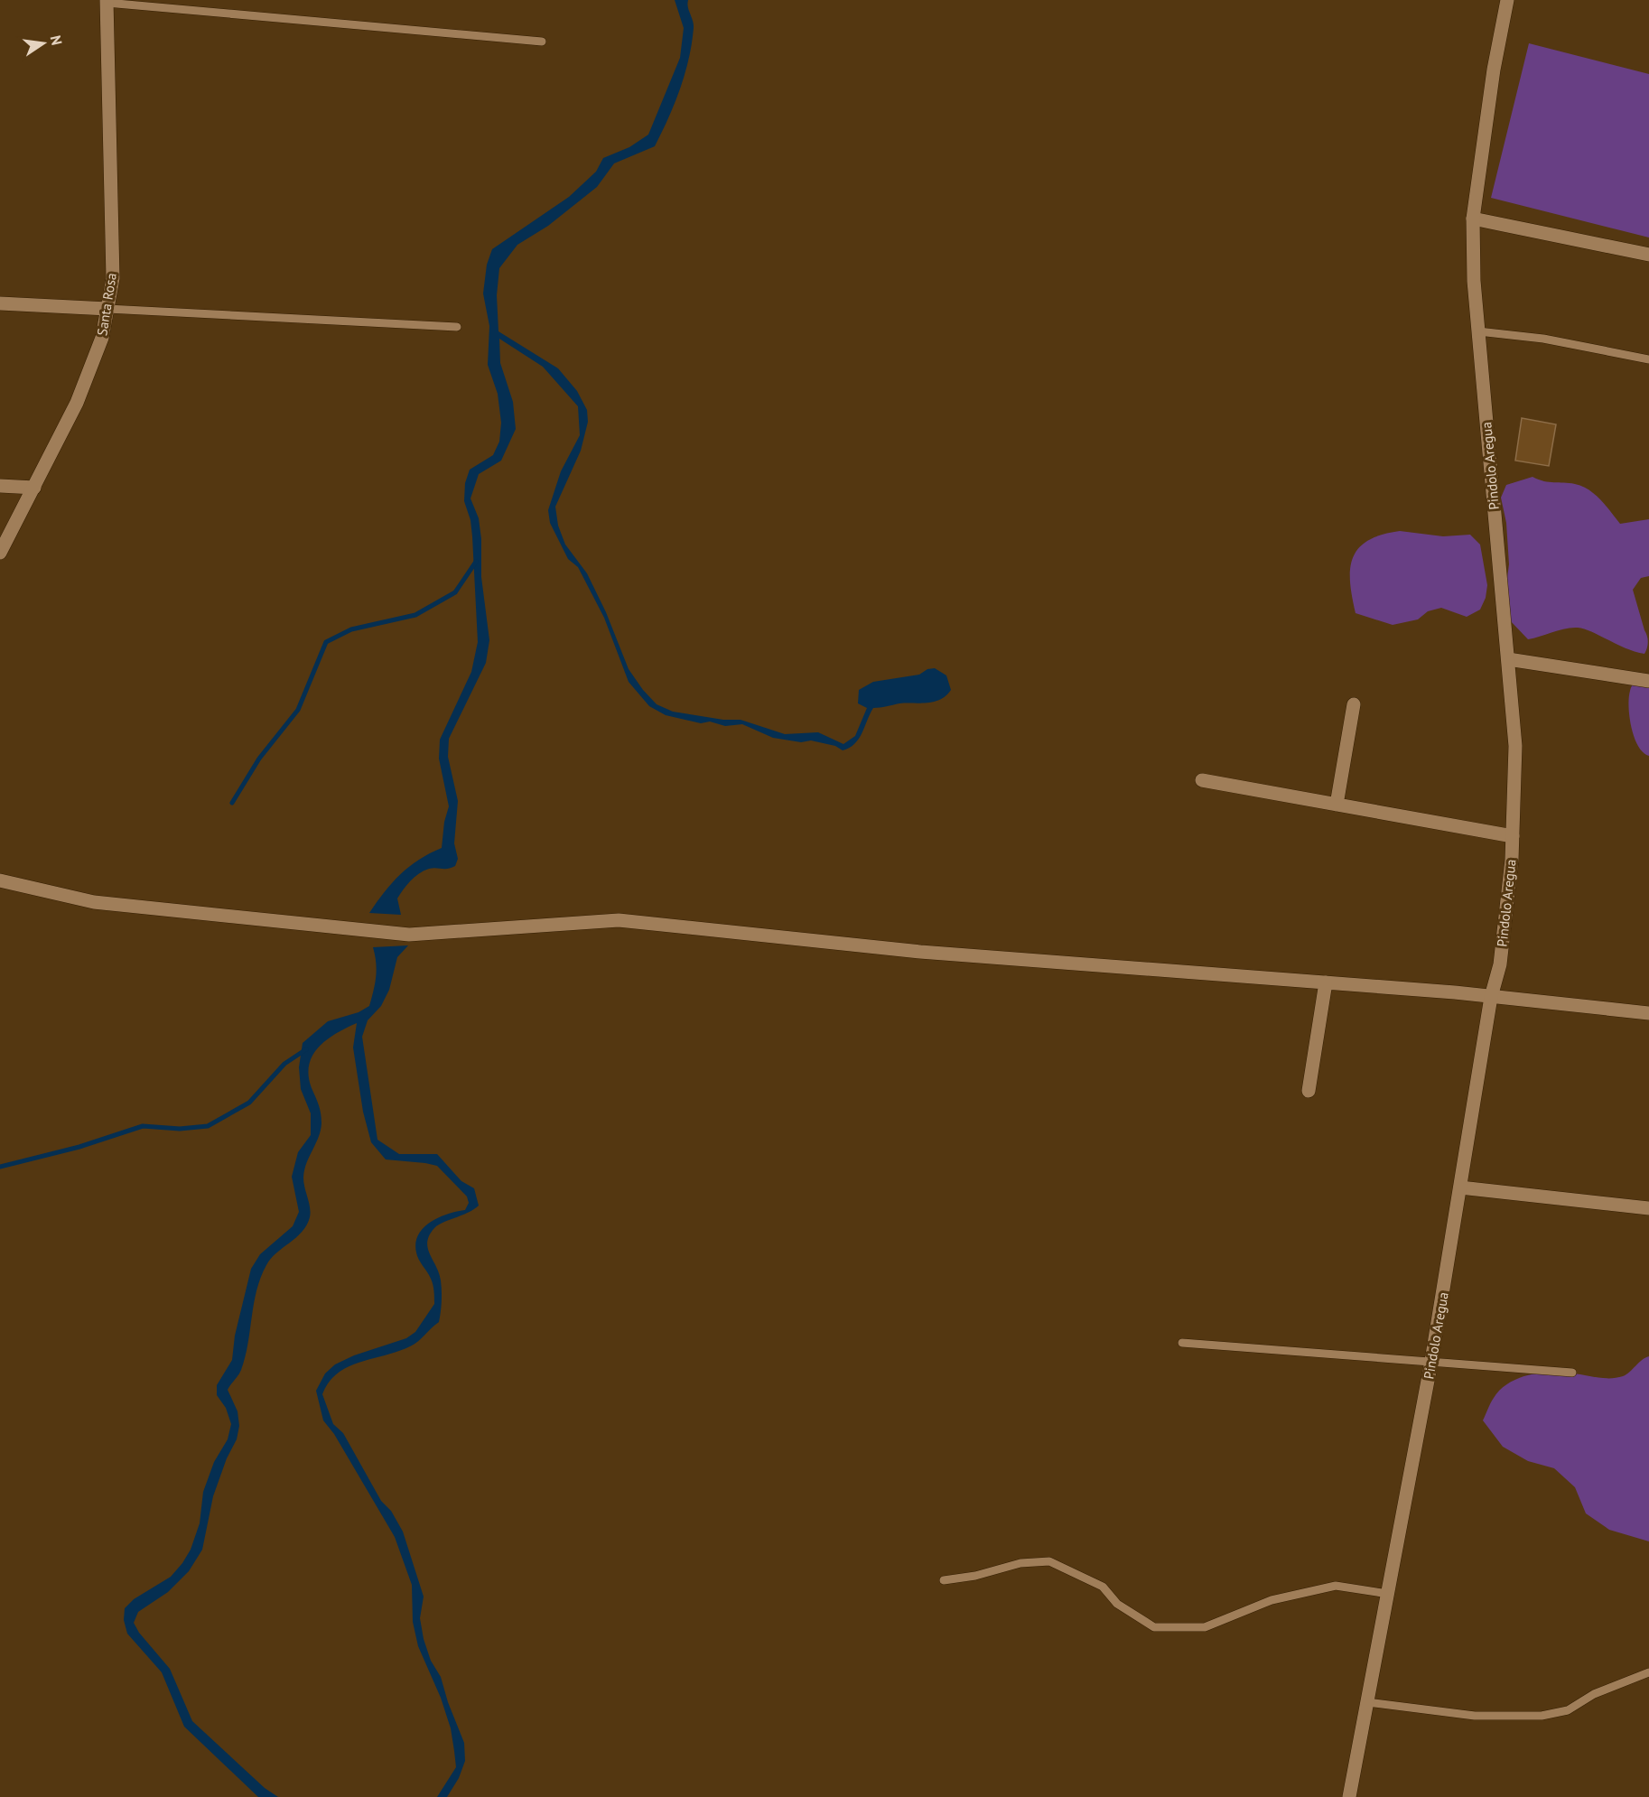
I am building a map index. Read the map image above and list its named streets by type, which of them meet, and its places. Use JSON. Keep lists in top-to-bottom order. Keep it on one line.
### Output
{"streets":{"street":["Santa Rosa","Pindolo Aregua"]},"north":"right"}
